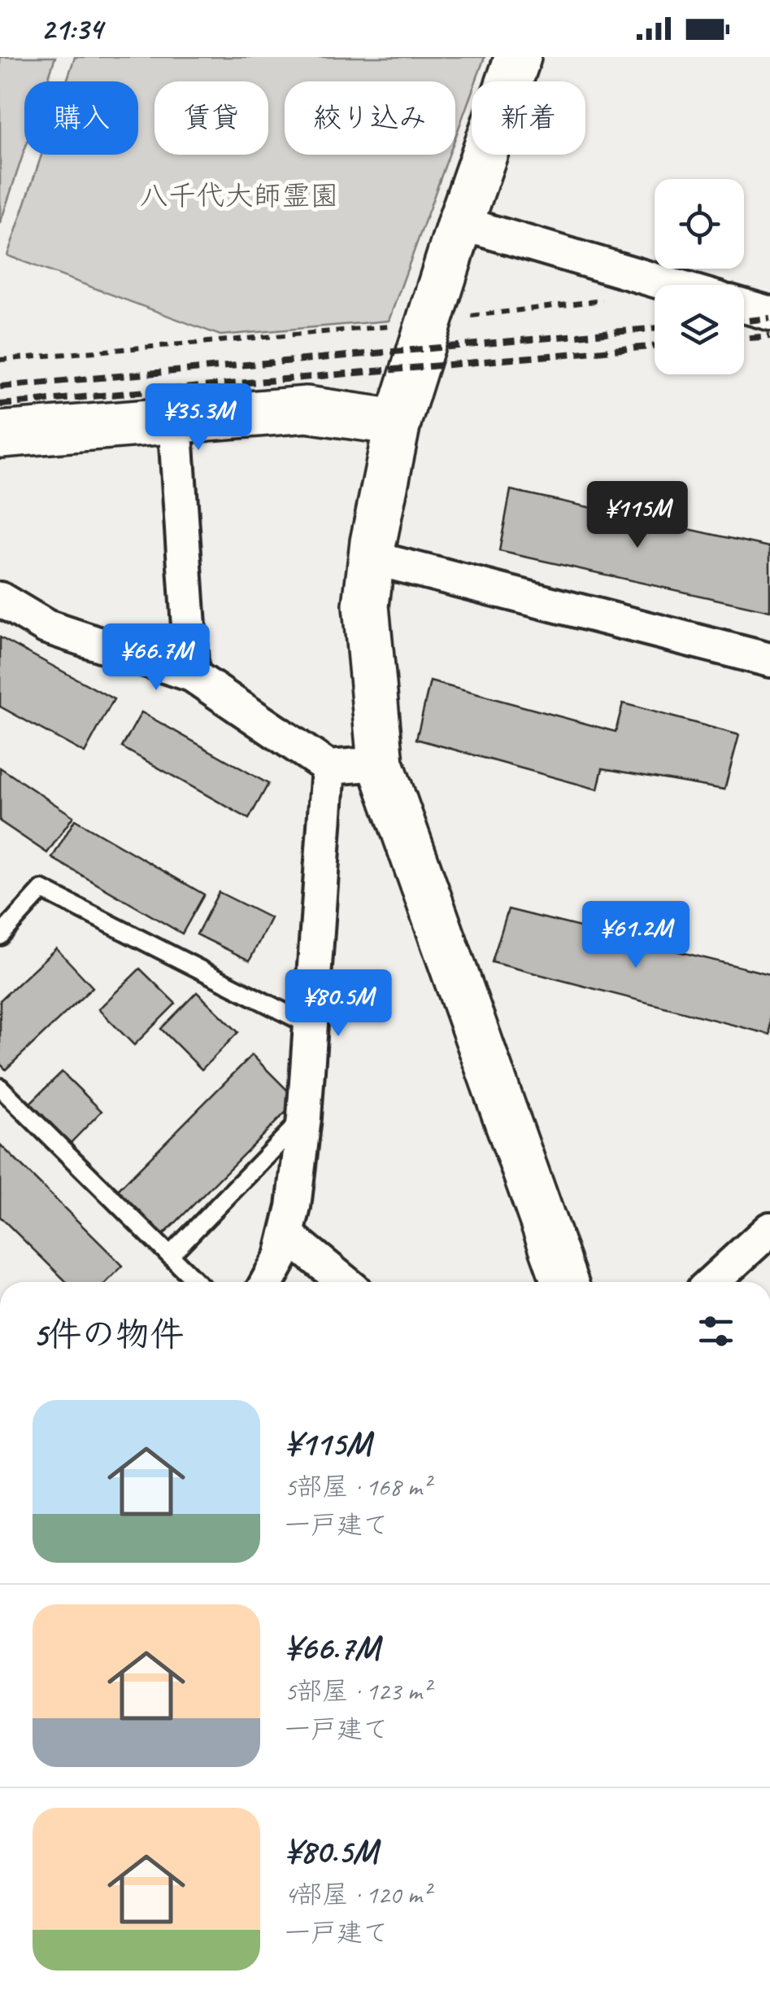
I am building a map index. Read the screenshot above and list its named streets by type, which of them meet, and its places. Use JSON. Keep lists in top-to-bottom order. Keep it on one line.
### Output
{"parks":["八千代大師霊園"],"page":{"status":"21:34","chip":["購入","賃貸","絞り込み","新着"],"price":["¥35.3M","¥115M","¥66.7M","¥61.2M","¥80.5M"],"heading":"5件の物件","list":[{"name":"¥115M","note":"5部屋 · 168 m² · 一戸建て"},{"name":"¥66.7M","note":"5部屋 · 123 m² · 一戸建て"},{"name":"¥80.5M","note":"4部屋 · 120 m² · 一戸建て"}]}}
